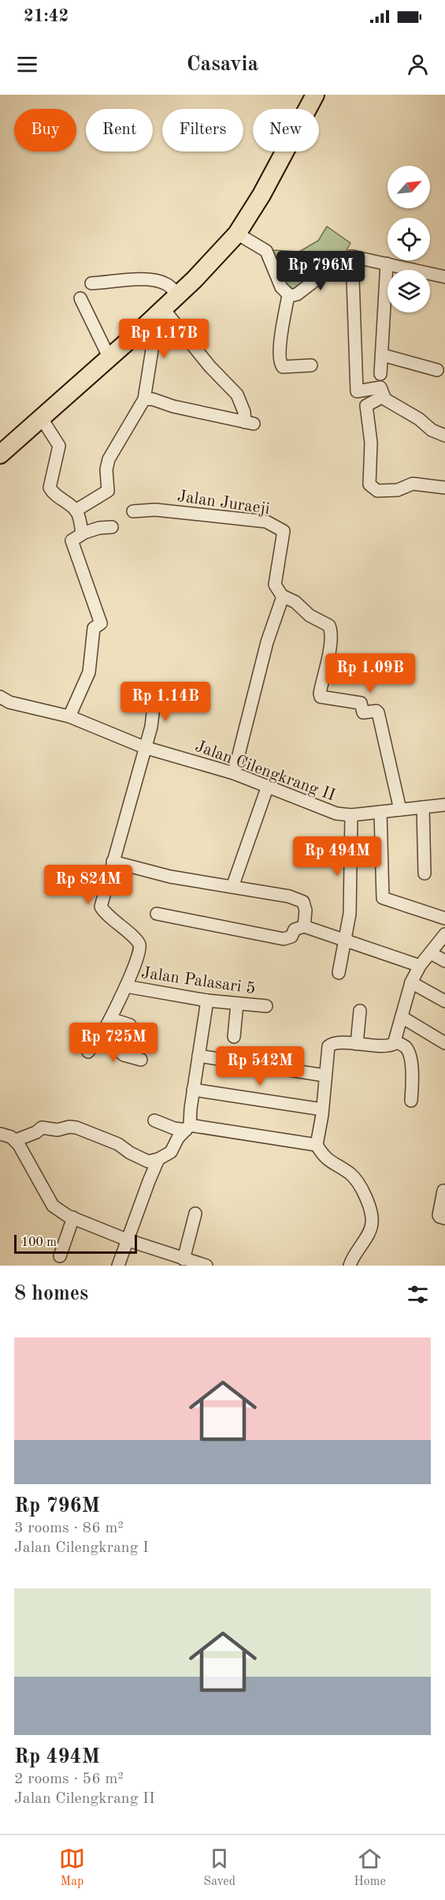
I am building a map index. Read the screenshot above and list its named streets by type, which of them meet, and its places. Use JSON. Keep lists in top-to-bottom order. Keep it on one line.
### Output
{"streets":{"street":["Jalan Juraeji","Jalan Cilengkrang II","Jalan Palasari 5"]},"scale_bar":"100 m","north":"top right","page":{"status":"21:42","header":"Casavia","chip":["Buy","Rent","Filters","New"],"price":["Rp 796M","Rp 1.17B","Rp 1.09B","Rp 1.14B","Rp 494M","Rp 824M","Rp 725M","Rp 542M"],"scale":"100 m","heading":"8 homes","list":[{"name":"Rp 796M","note":"3 rooms · 86 m² · Jalan Cilengkrang I"},{"name":"Rp 494M","note":"2 rooms · 56 m² · Jalan Cilengkrang II"}],"tabs":["Map","Saved","Home"]}}
